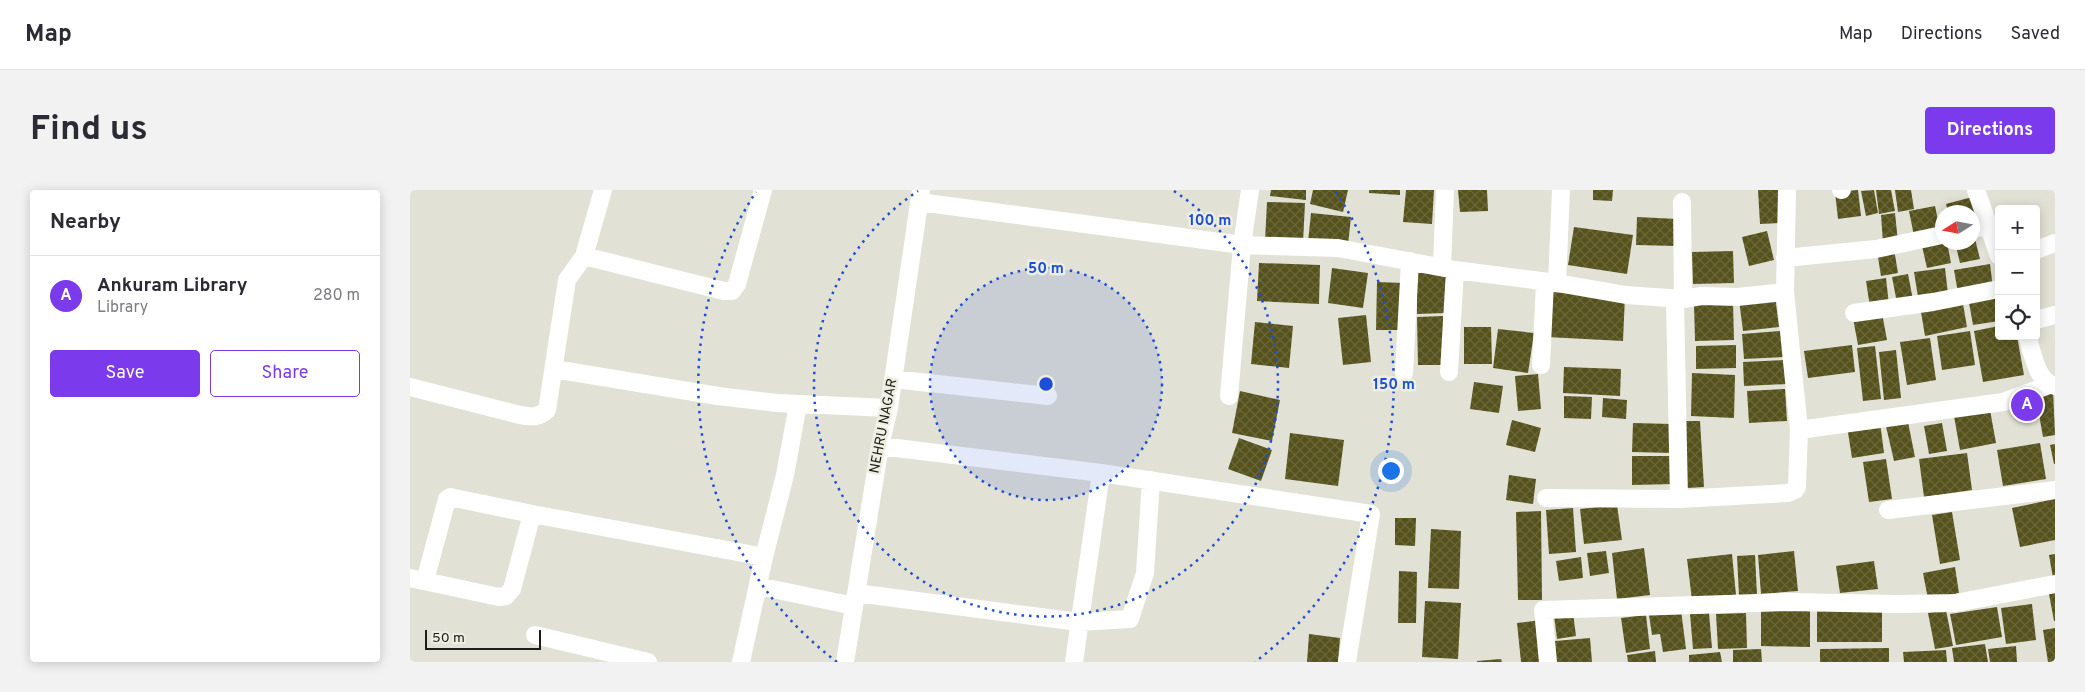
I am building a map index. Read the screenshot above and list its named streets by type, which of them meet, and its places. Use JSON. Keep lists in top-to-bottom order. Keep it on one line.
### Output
{"streets":{"street":["NEHRU NAGAR"]},"scale_bar":"50 m","north":"left","page":{"header":"Map","nav":["Map","Directions","Saved"],"buttons":["Directions",["Save","Share"]],"title":"Find us","heading":"Nearby","map_buttons":["+","−"],"list":[{"mark":"A","name":"Ankuram Library","note":"Library","value":"280 m"}],"pins":"A","scale":"50 m"},"rings":["100 m","50 m","150 m"]}
